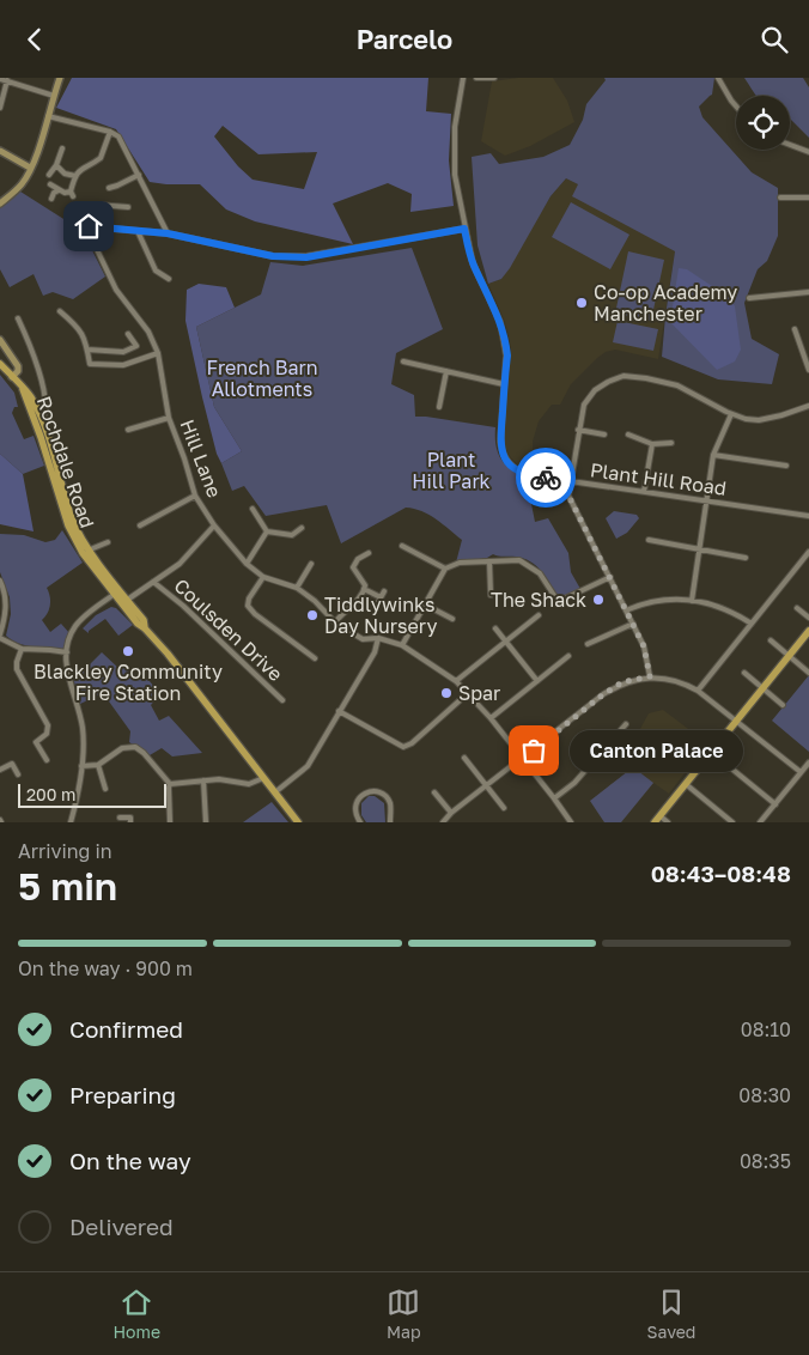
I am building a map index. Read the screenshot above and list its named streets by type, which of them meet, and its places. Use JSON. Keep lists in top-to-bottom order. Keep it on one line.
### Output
{"streets":{"main road":["Rochdale Road"],"street":["Hill Lane","Plant Hill Road","Coulsden Drive"]},"parks":["French Barn Allotments","Plant Hill Park"],"places":["Co-op Academy Manchester","The Shack","Tiddlywinks Day Nursery","Blackley Community Fire Station","Spar","Canton Palace"],"scale_bar":"200 m","page":{"header":"Parcelo","bubble":"Canton Palace","scale":"200 m","heading":["5 min","Arriving in","08:43–08:48"],"bar":"On the way · 900 m","list":[["Confirmed","08:10"],["Preparing","08:30"],["On the way","08:35"],"Delivered"],"tabs":["Home","Map","Saved"]}}
